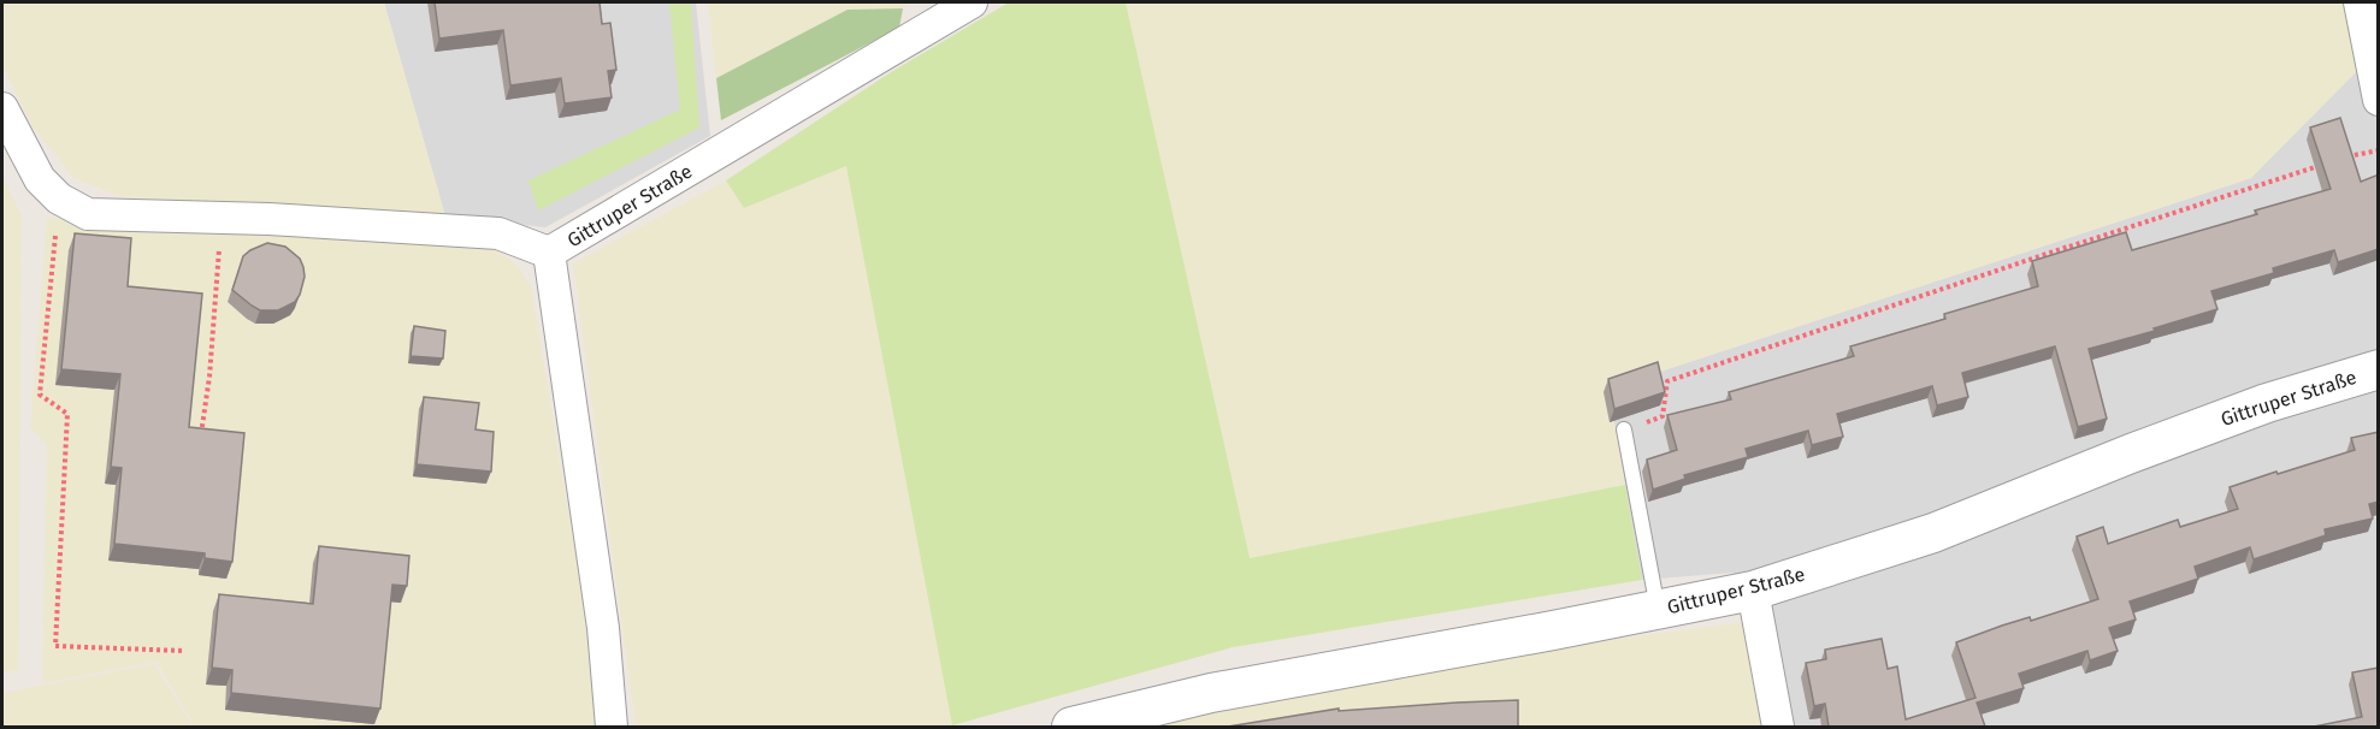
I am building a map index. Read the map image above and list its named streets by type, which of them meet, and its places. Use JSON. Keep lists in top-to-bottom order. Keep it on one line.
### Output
{"streets":{"street":["Gittruper Straße"]}}
